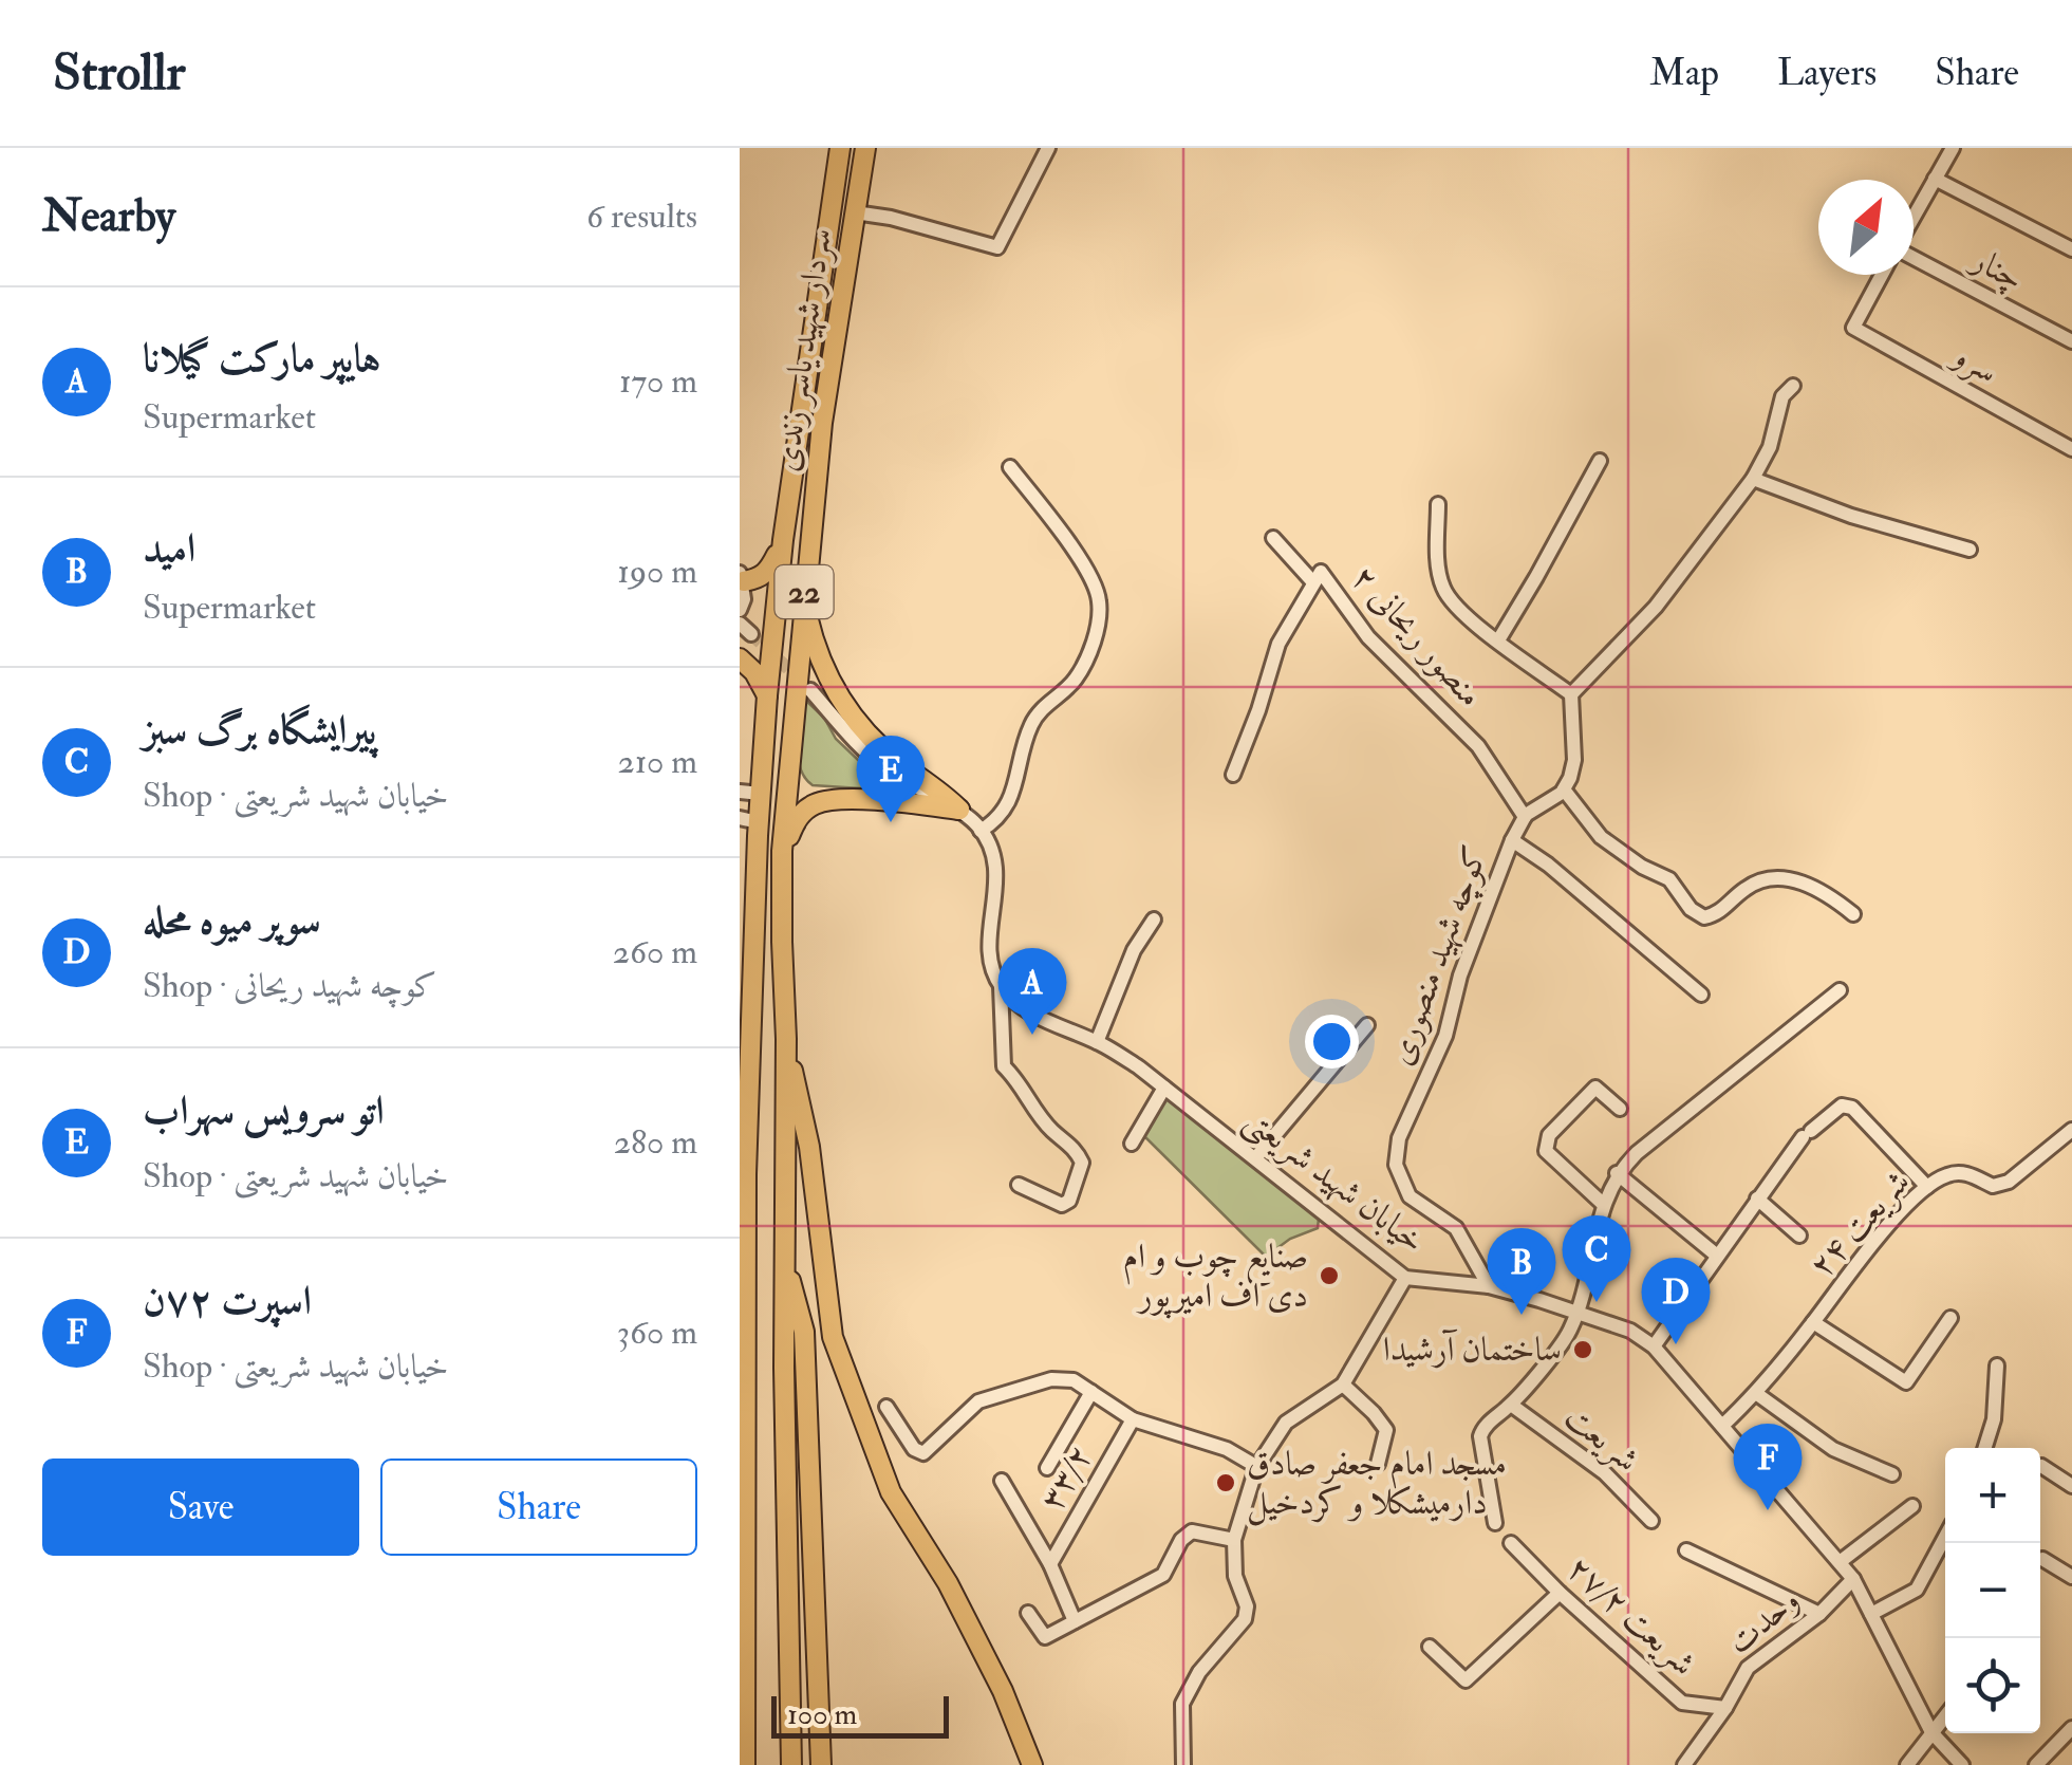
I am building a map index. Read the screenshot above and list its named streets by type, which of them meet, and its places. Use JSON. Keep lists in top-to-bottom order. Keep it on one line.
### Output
{"streets":{"highway":["سردار شهید یاسر زندی","22"],"street":["چنار","سرو","منصور ریحانی ۲","کوچه شهید منصوری","خیابان شهید شریعتی","شریعت ۲۴","شریعت","۳۳/۲","شریعت ۲۷/۲","وحدت"]},"crossings":[["منصور ریحانی ۲","کوچه شهید منصوری"],["کوچه شهید منصوری","خیابان شهید شریعتی"],["خیابان شهید شریعتی","شریعت ۲۴"],["خیابان شهید شریعتی","وحدت"],["شریعت ۲۷/۲","وحدت"]],"places":["صنایع چوب و ام دی اف امیرپور","ساختمان آرشیدا","مسجد امام جعفر صادق دارمیشکلا و کردخیل"],"scale_bar":"100 m","north":"top right","page":{"header":"Strollr","nav":["Map","Layers","Share"],"heading":["Nearby","6 results"],"list":[{"mark":"A","name":"هایپر مارکت گیلانا","note":"Supermarket","value":"170 m"},{"mark":"B","name":"امید","note":"Supermarket","value":"190 m"},{"mark":"C","name":"پیرایشگاه برگ سبز","note":"Shop · خیابان شهید شریعتی","value":"210 m"},{"mark":"D","name":"سوپر میوه محله","note":"Shop · کوچه شهید ریحانی","value":"260 m"},{"mark":"E","name":"اتو سرویس سهراب","note":"Shop · خیابان شهید شریعتی","value":"280 m"},{"mark":"F","name":"اسپرت ۷۲ن","note":"Shop · خیابان شهید شریعتی","value":"360 m"}],"pins":["E","A","C","B","D","F"],"buttons":["Save","Share"],"map_buttons":["+","−"],"scale":"100 m"}}
